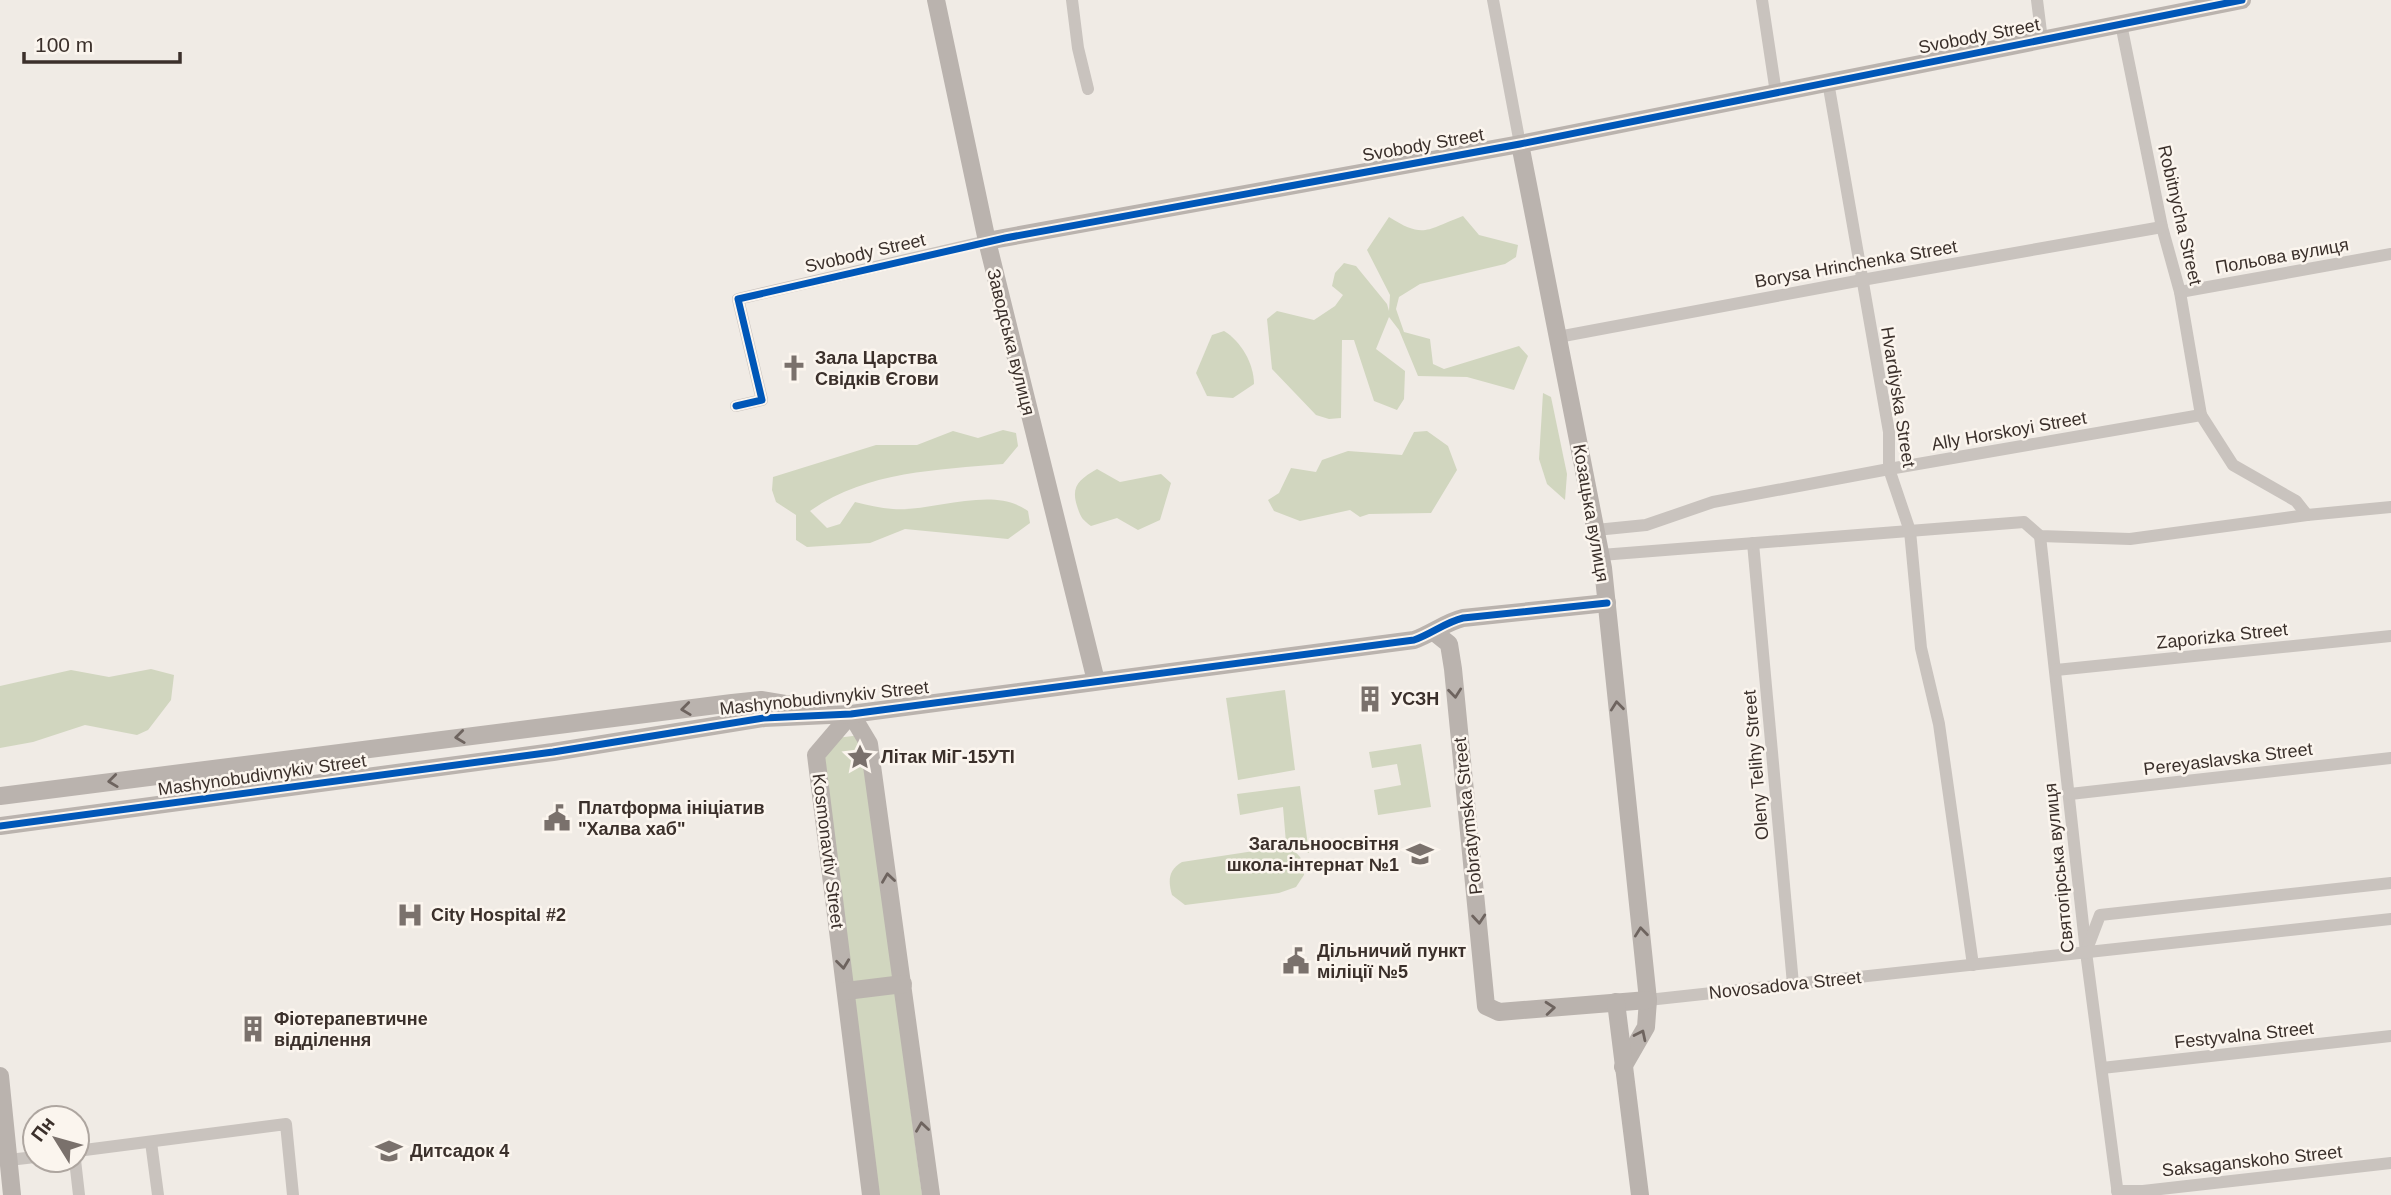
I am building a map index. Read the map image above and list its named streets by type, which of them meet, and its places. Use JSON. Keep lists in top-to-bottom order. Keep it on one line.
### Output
{"streets":{"street":["Svobody Street","Robitnycha Street","Польова вулиця","Borysa Hrinchenka Street","Заводська вулиця","Hvardiyska Street","Ally Horskoyi Street","Козацька вулиця","Zaporizka Street","Mashynobudivnykiv Street","Pereyaslavska Street","Oleny Telihy Street","Pobratymska Street","Kosmonavtiv Street","Святогірська вулиця","Novosadova Street","Festyvalna Street","Saksaganskoho Street"]},"crossings":[["Svobody Street","Robitnycha Street"],["Svobody Street","Заводська вулиця"],["Svobody Street","Hvardiyska Street"],["Svobody Street","Козацька вулиця"],["Robitnycha Street","Польова вулиця"],["Robitnycha Street","Borysa Hrinchenka Street"],["Robitnycha Street","Ally Horskoyi Street"],["Borysa Hrinchenka Street","Hvardiyska Street"],["Borysa Hrinchenka Street","Козацька вулиця"],["Заводська вулиця","Mashynobudivnykiv Street"],["Hvardiyska Street","Ally Horskoyi Street"],["Hvardiyska Street","Novosadova Street"],["Ally Horskoyi Street","Козацька вулиця"],["Козацька вулиця","Mashynobudivnykiv Street"],["Козацька вулиця","Novosadova Street"],["Zaporizka Street","Святогірська вулиця"],["Mashynobudivnykiv Street","Pobratymska Street"],["Mashynobudivnykiv Street","Kosmonavtiv Street"],["Pereyaslavska Street","Святогірська вулиця"],["Oleny Telihy Street","Novosadova Street"],["Pobratymska Street","Novosadova Street"],["Святогірська вулиця","Novosadova Street"],["Святогірська вулиця","Festyvalna Street"],["Святогірська вулиця","Saksaganskoho Street"]],"one_way":["Козацька вулиця","Pobratymska Street"],"places":{"church":["Зала Царства Свідків Єгови"],"building":["УСЗН","Фіотерапевтичне відділення"],"place":["Літак МіГ-15УТІ"],"public building":["Платформа ініціатив \"Халва хаб\"","Дільничий пункт міліції №5"],"school or university":["Загальноосвітня школа-інтернат №1","Дитсадок 4"],"hospital":["City Hospital #2"]},"scale_bar":"100 m","north":"top left"}
